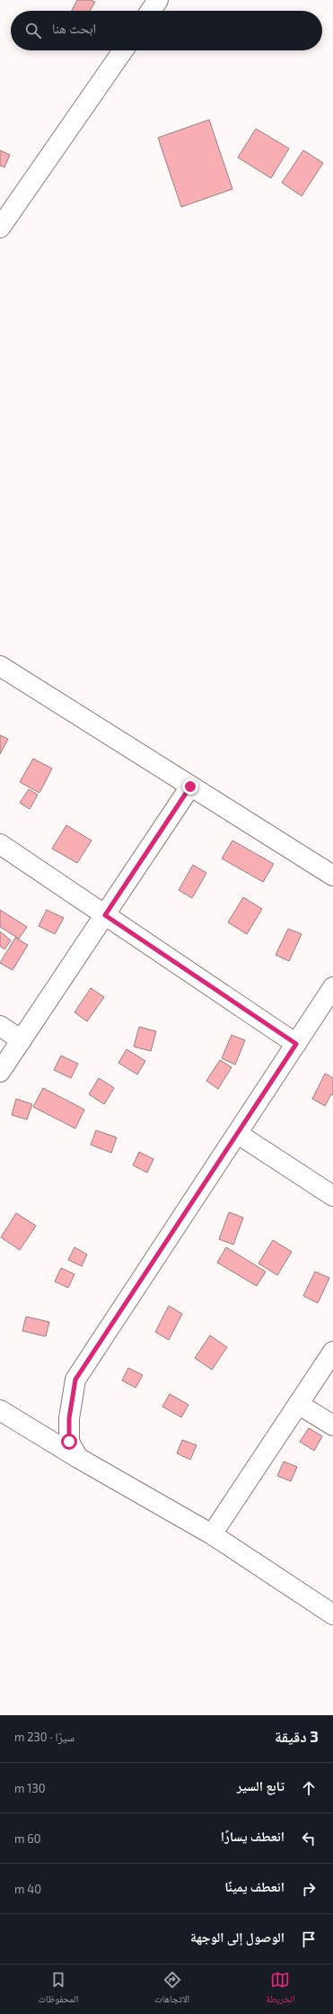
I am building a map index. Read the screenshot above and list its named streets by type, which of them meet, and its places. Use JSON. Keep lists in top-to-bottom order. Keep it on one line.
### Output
{"page":{"search":"ابحث هنا","heading":["3 دقيقة","سيرًا · 230 m"],"list":[["تابع السير","130 m"],["انعطف يسارًا","60 m"],["انعطف يمينًا","40 m"],"الوصول إلى الوجهة"],"nav":["الخريطة","الاتجاهات","المحفوظات"]}}
